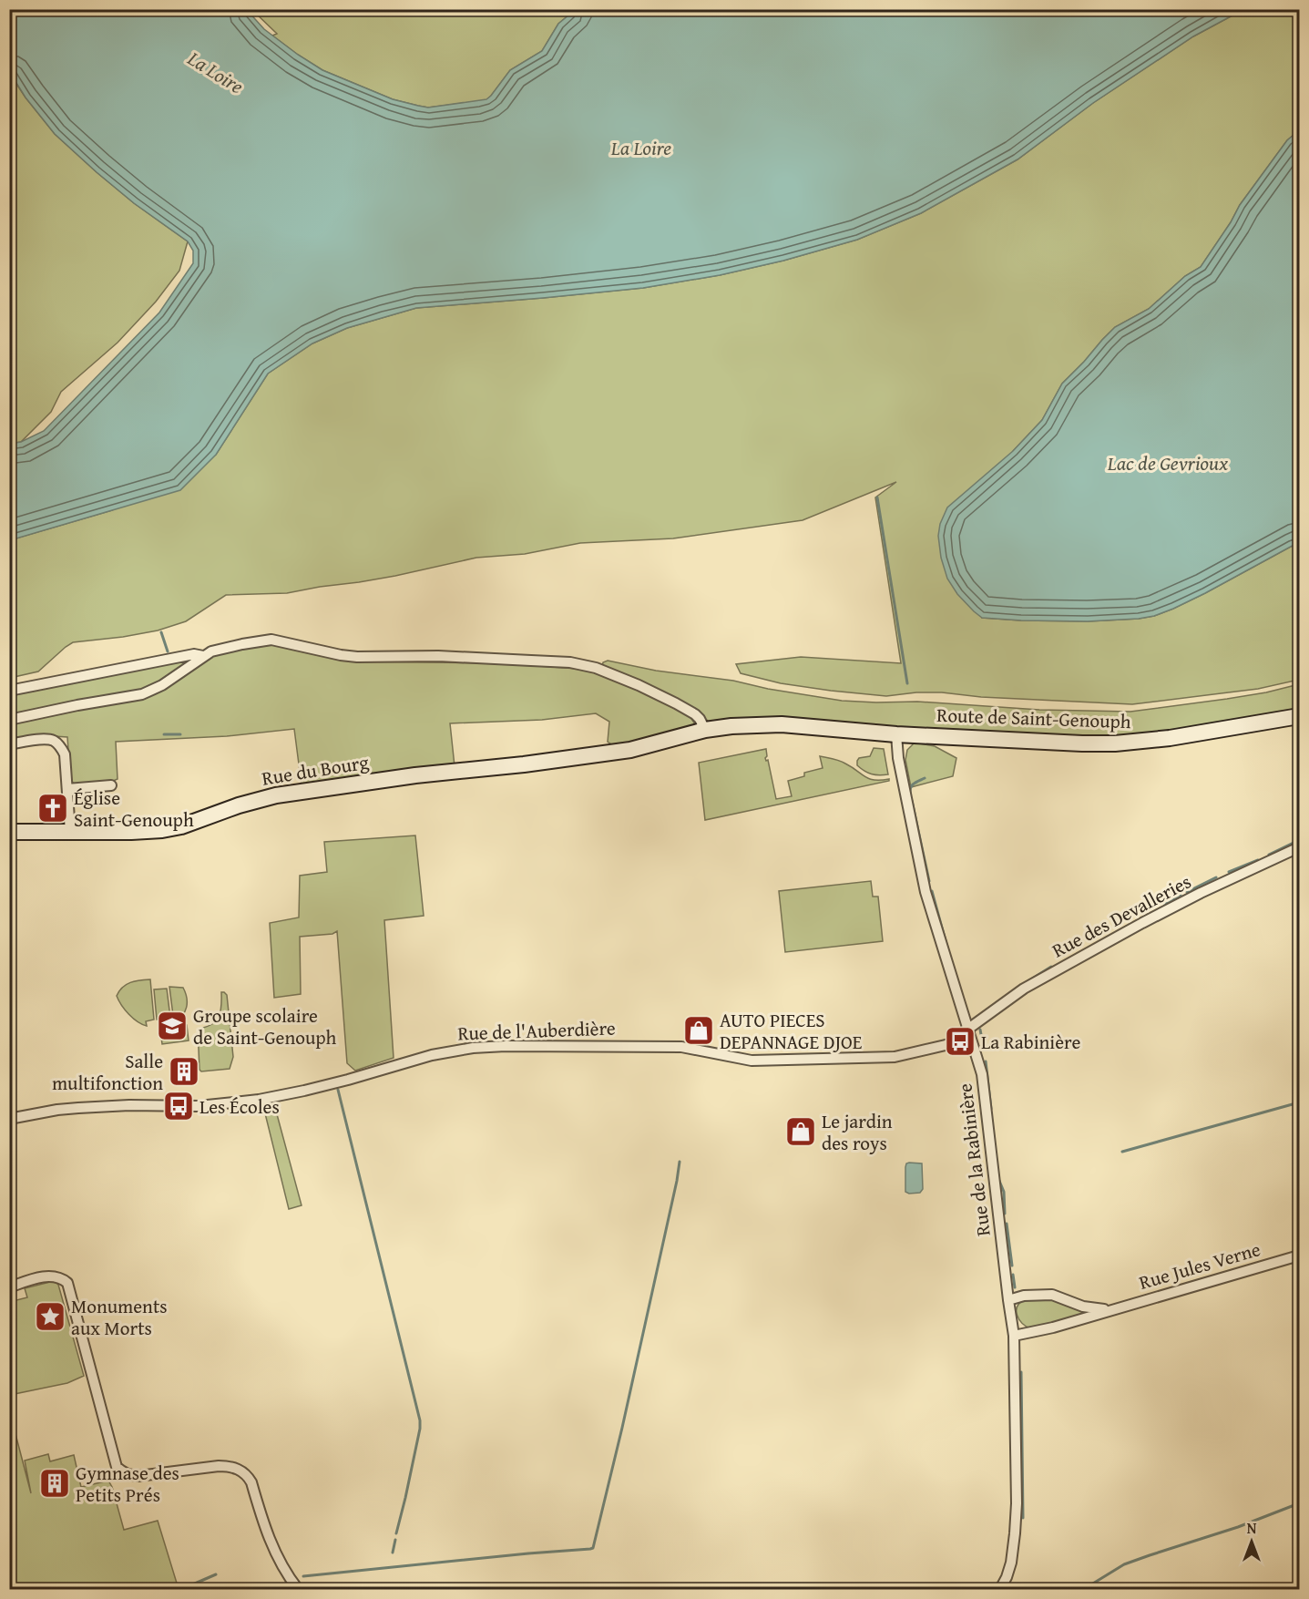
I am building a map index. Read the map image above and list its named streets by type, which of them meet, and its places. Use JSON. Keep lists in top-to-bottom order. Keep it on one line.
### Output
{"streets":{"street":["Route de Saint-Genouph","Rue du Bourg","Rue des Devalleries","Rue de l'Auberdière","Rue de la Rabinière","Rue Jules Verne"]},"crossings":[["Route de Saint-Genouph","Rue du Bourg"],["Route de Saint-Genouph","Rue de la Rabinière"],["Rue des Devalleries","Rue de l'Auberdière"],["Rue des Devalleries","Rue de la Rabinière"],["Rue de l'Auberdière","Rue de la Rabinière"],["Rue de la Rabinière","Rue Jules Verne"]],"water":["La Loire","Lac de Gevrioux"],"places":{"church":["Église Saint-Genouph"],"school or university":["Groupe scolaire de Saint-Genouph"],"shop":["AUTO PIECES DEPANNAGE DJOE","Le jardin des roys"],"bus stop":["La Rabinière","Les Écoles"],"building":["Salle multifonction","Gymnase des Petits Prés"],"place":["Monuments aux Morts"]},"north":"top"}
